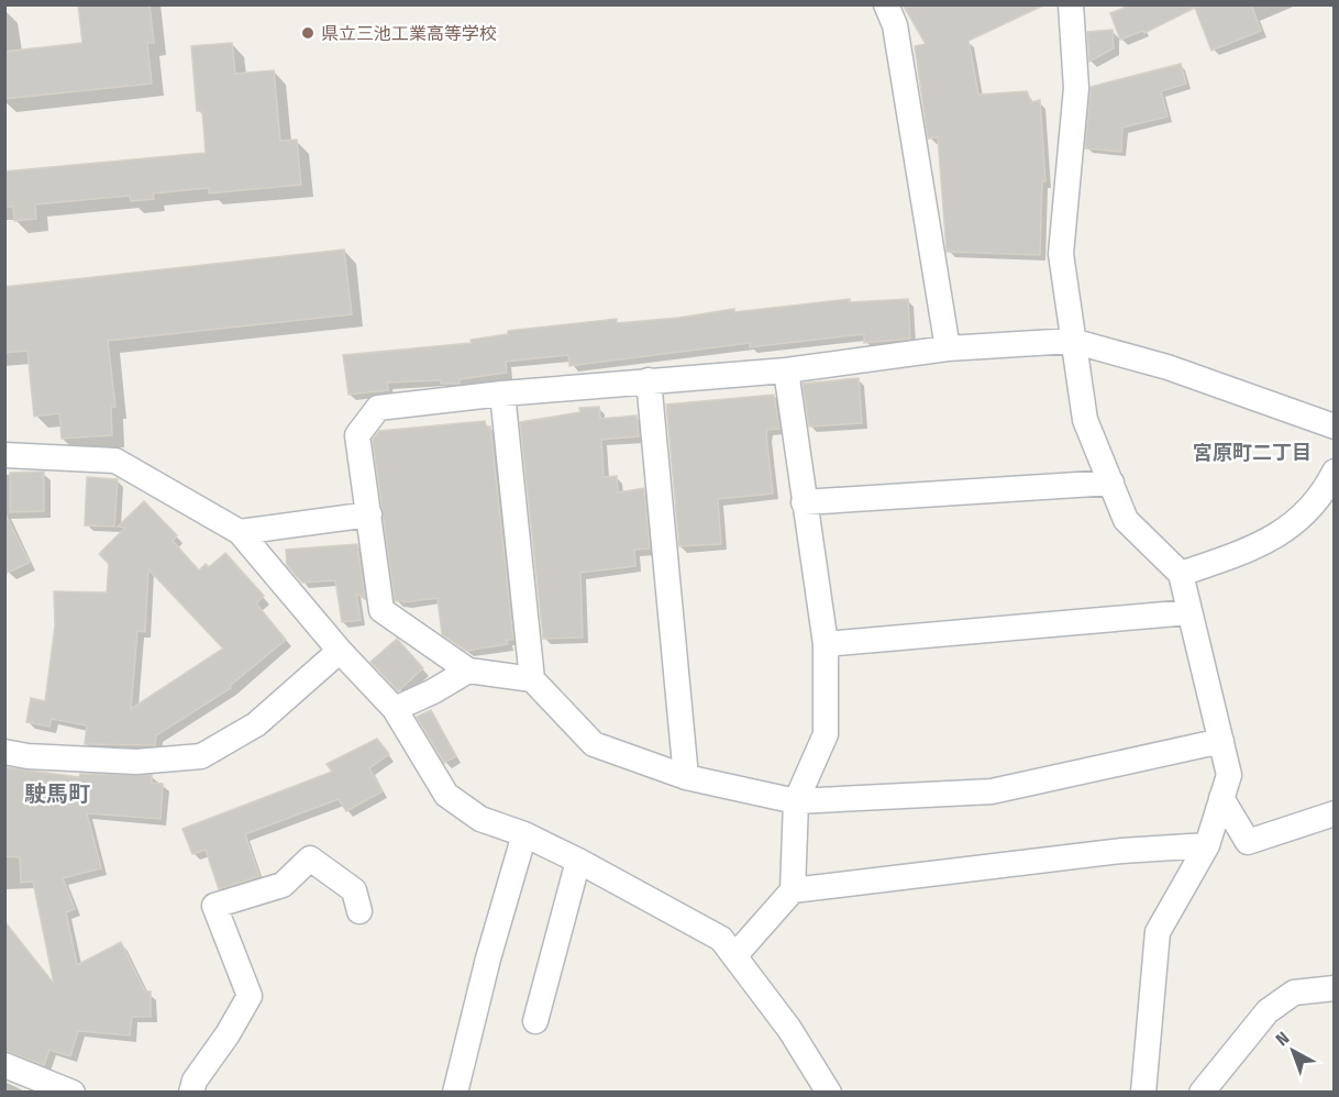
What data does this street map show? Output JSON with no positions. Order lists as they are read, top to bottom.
{
  "districts": ["宮原町二丁目", "駛馬町"],
  "places": ["県立三池工業高等学校"],
  "north": "top left"
}
